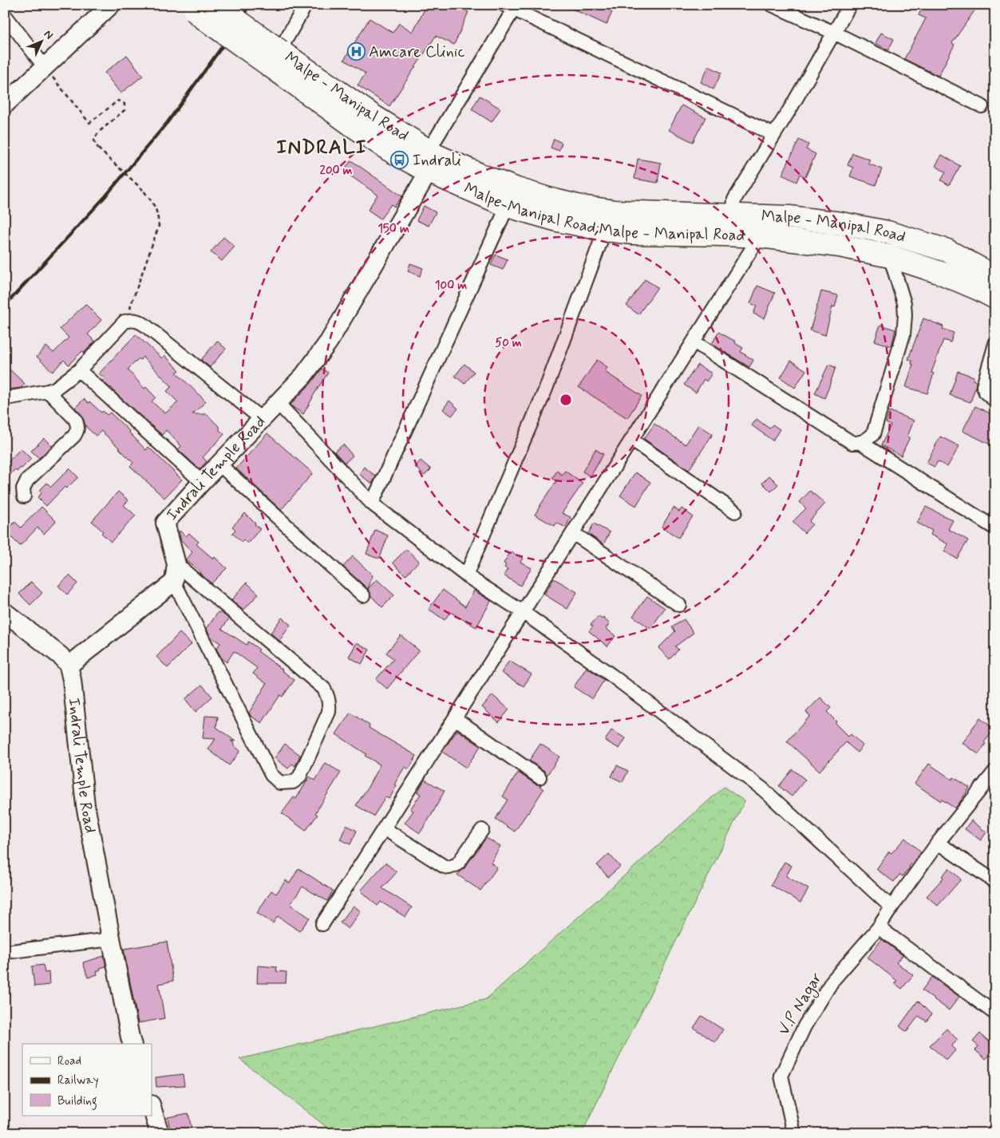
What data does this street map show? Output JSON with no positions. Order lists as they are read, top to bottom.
{
  "streets": {
    "highway": ["Malpe - Manipal Road", "Malpe-Manipal Road;Malpe - Manipal Road"],
    "street": ["Indrali Temple Road", "V.P Nagar"]
  },
  "crossings": [
    ["Malpe - Manipal Road", "Malpe-Manipal Road;Malpe - Manipal Road"],
    ["Malpe - Manipal Road", "Indrali Temple Road"],
    ["Malpe-Manipal Road;Malpe - Manipal Road", "Indrali Temple Road"]
  ],
  "districts": ["INDRALI"],
  "places": {
    "hospital": ["Amcare Clinic"],
    "bus stop": ["Indrali"]
  },
  "legend": ["Road", "Railway", "Building"],
  "north": "top right",
  "rings": [
    "200 m",
    "150 m",
    "100 m",
    "50 m"
  ]
}
